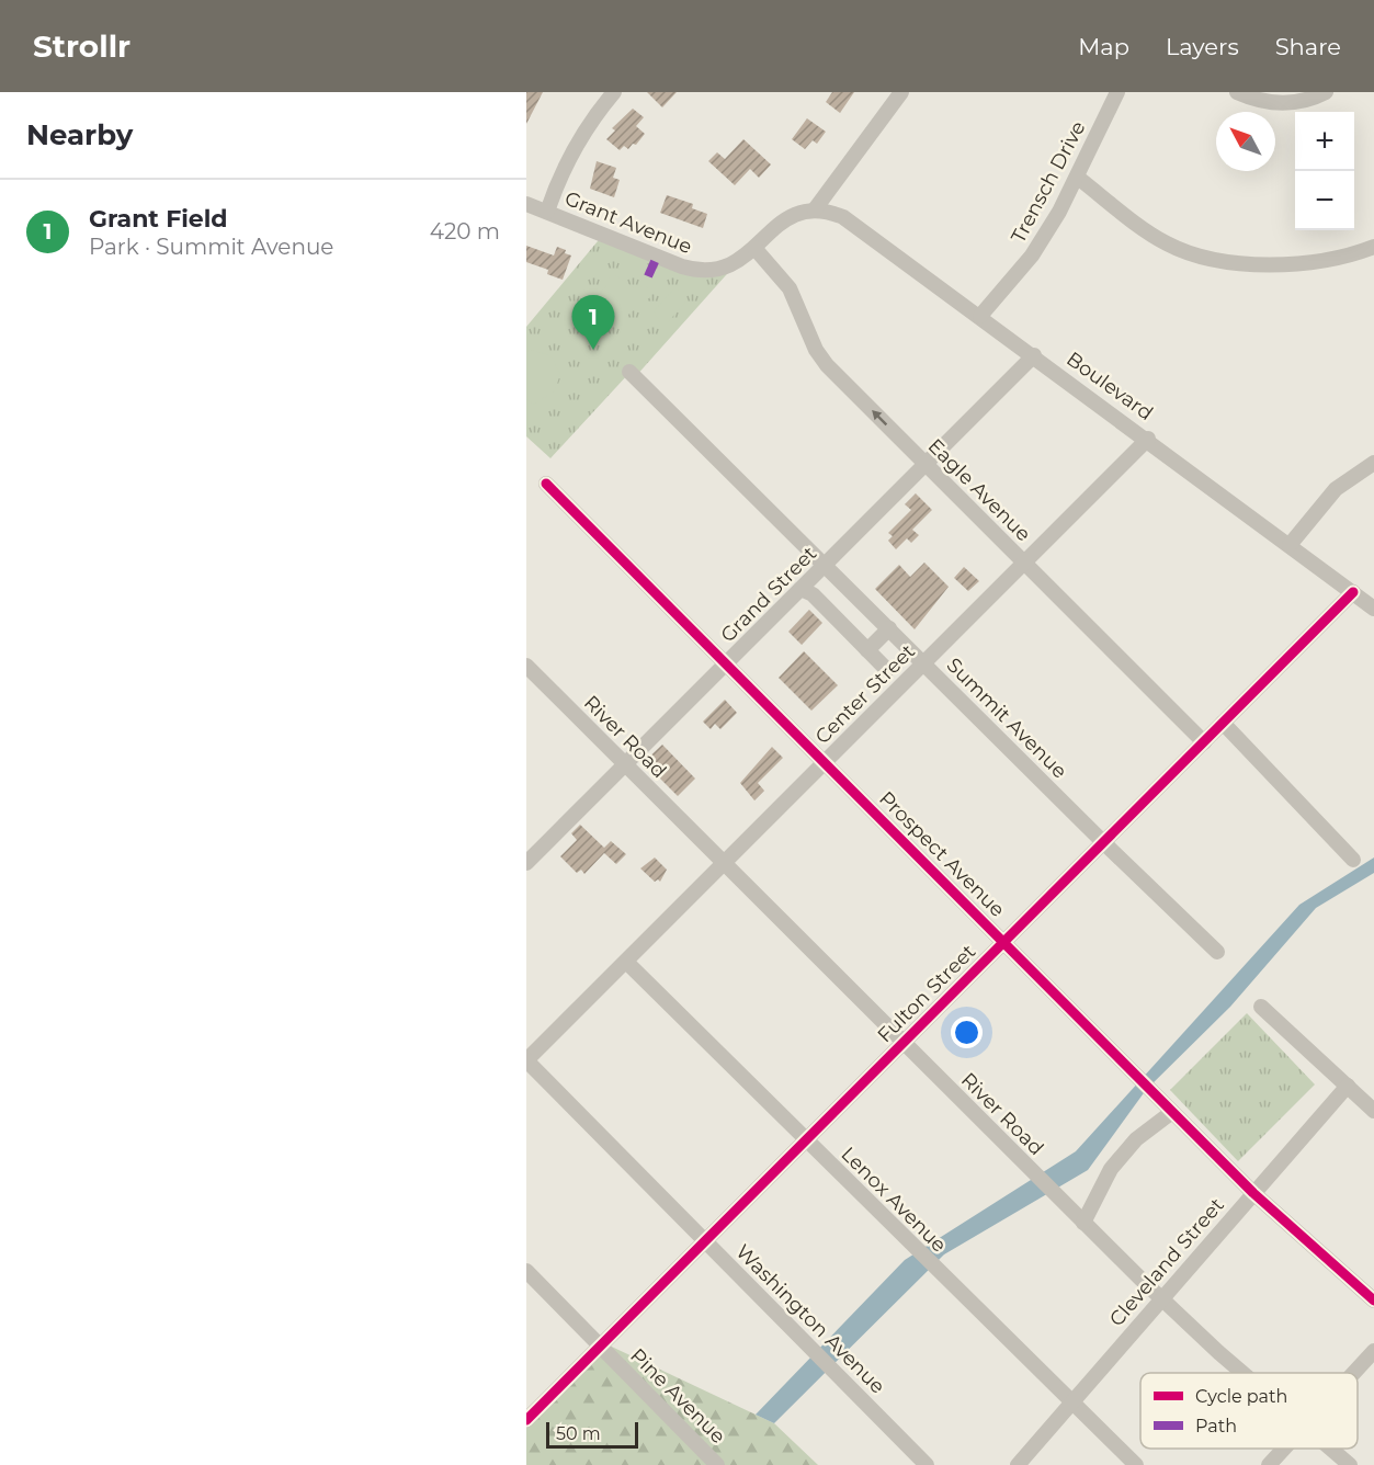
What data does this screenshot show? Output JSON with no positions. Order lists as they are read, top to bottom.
{
  "streets": {
    "street": [
      "Trensch Drive",
      "Grant Avenue",
      "Boulevard",
      "Eagle Avenue",
      "Grand Street",
      "Center Street",
      "Summit Avenue",
      "River Road",
      "Prospect Avenue",
      "Fulton Street",
      "Lenox Avenue",
      "Cleveland Street",
      "Washington Avenue",
      "Pine Avenue"
    ]
  },
  "crossings": [
    ["Trensch Drive", "Boulevard"],
    ["Grant Avenue", "Boulevard"],
    ["Grant Avenue", "Eagle Avenue"],
    ["Boulevard", "Grand Street"],
    ["Boulevard", "Center Street"],
    ["Boulevard", "Fulton Street"],
    ["Eagle Avenue", "Grand Street"],
    ["Eagle Avenue", "Center Street"],
    ["Eagle Avenue", "Fulton Street"],
    ["Grand Street", "Summit Avenue"],
    ["Grand Street", "River Road"],
    ["Grand Street", "Prospect Avenue"],
    ["Center Street", "Summit Avenue"],
    ["Center Street", "River Road"],
    ["Center Street", "Prospect Avenue"],
    ["Center Street", "Lenox Avenue"],
    ["Center Street", "Washington Avenue"],
    ["Summit Avenue", "Fulton Street"],
    ["River Road", "Fulton Street"],
    ["River Road", "Cleveland Street"],
    ["Prospect Avenue", "Fulton Street"],
    ["Prospect Avenue", "Cleveland Street"],
    ["Fulton Street", "Lenox Avenue"],
    ["Fulton Street", "Washington Avenue"],
    ["Fulton Street", "Pine Avenue"],
    ["Lenox Avenue", "Cleveland Street"]
  ],
  "one_way": ["Eagle Avenue"],
  "legend": ["Cycle path", "Path"],
  "scale_bar": "50 m",
  "north": "top left",
  "page": {
    "header": "Strollr",
    "nav": ["Map", "Layers", "Share"],
    "heading": "Nearby",
    "map_buttons": ["+", "−"],
    "list": [
      {
        "mark": "1",
        "name": "Grant Field",
        "note": "Park · Summit Avenue",
        "value": "420 m"
      }
    ],
    "pins": "1",
    "scale": "50 m"
  }
}
